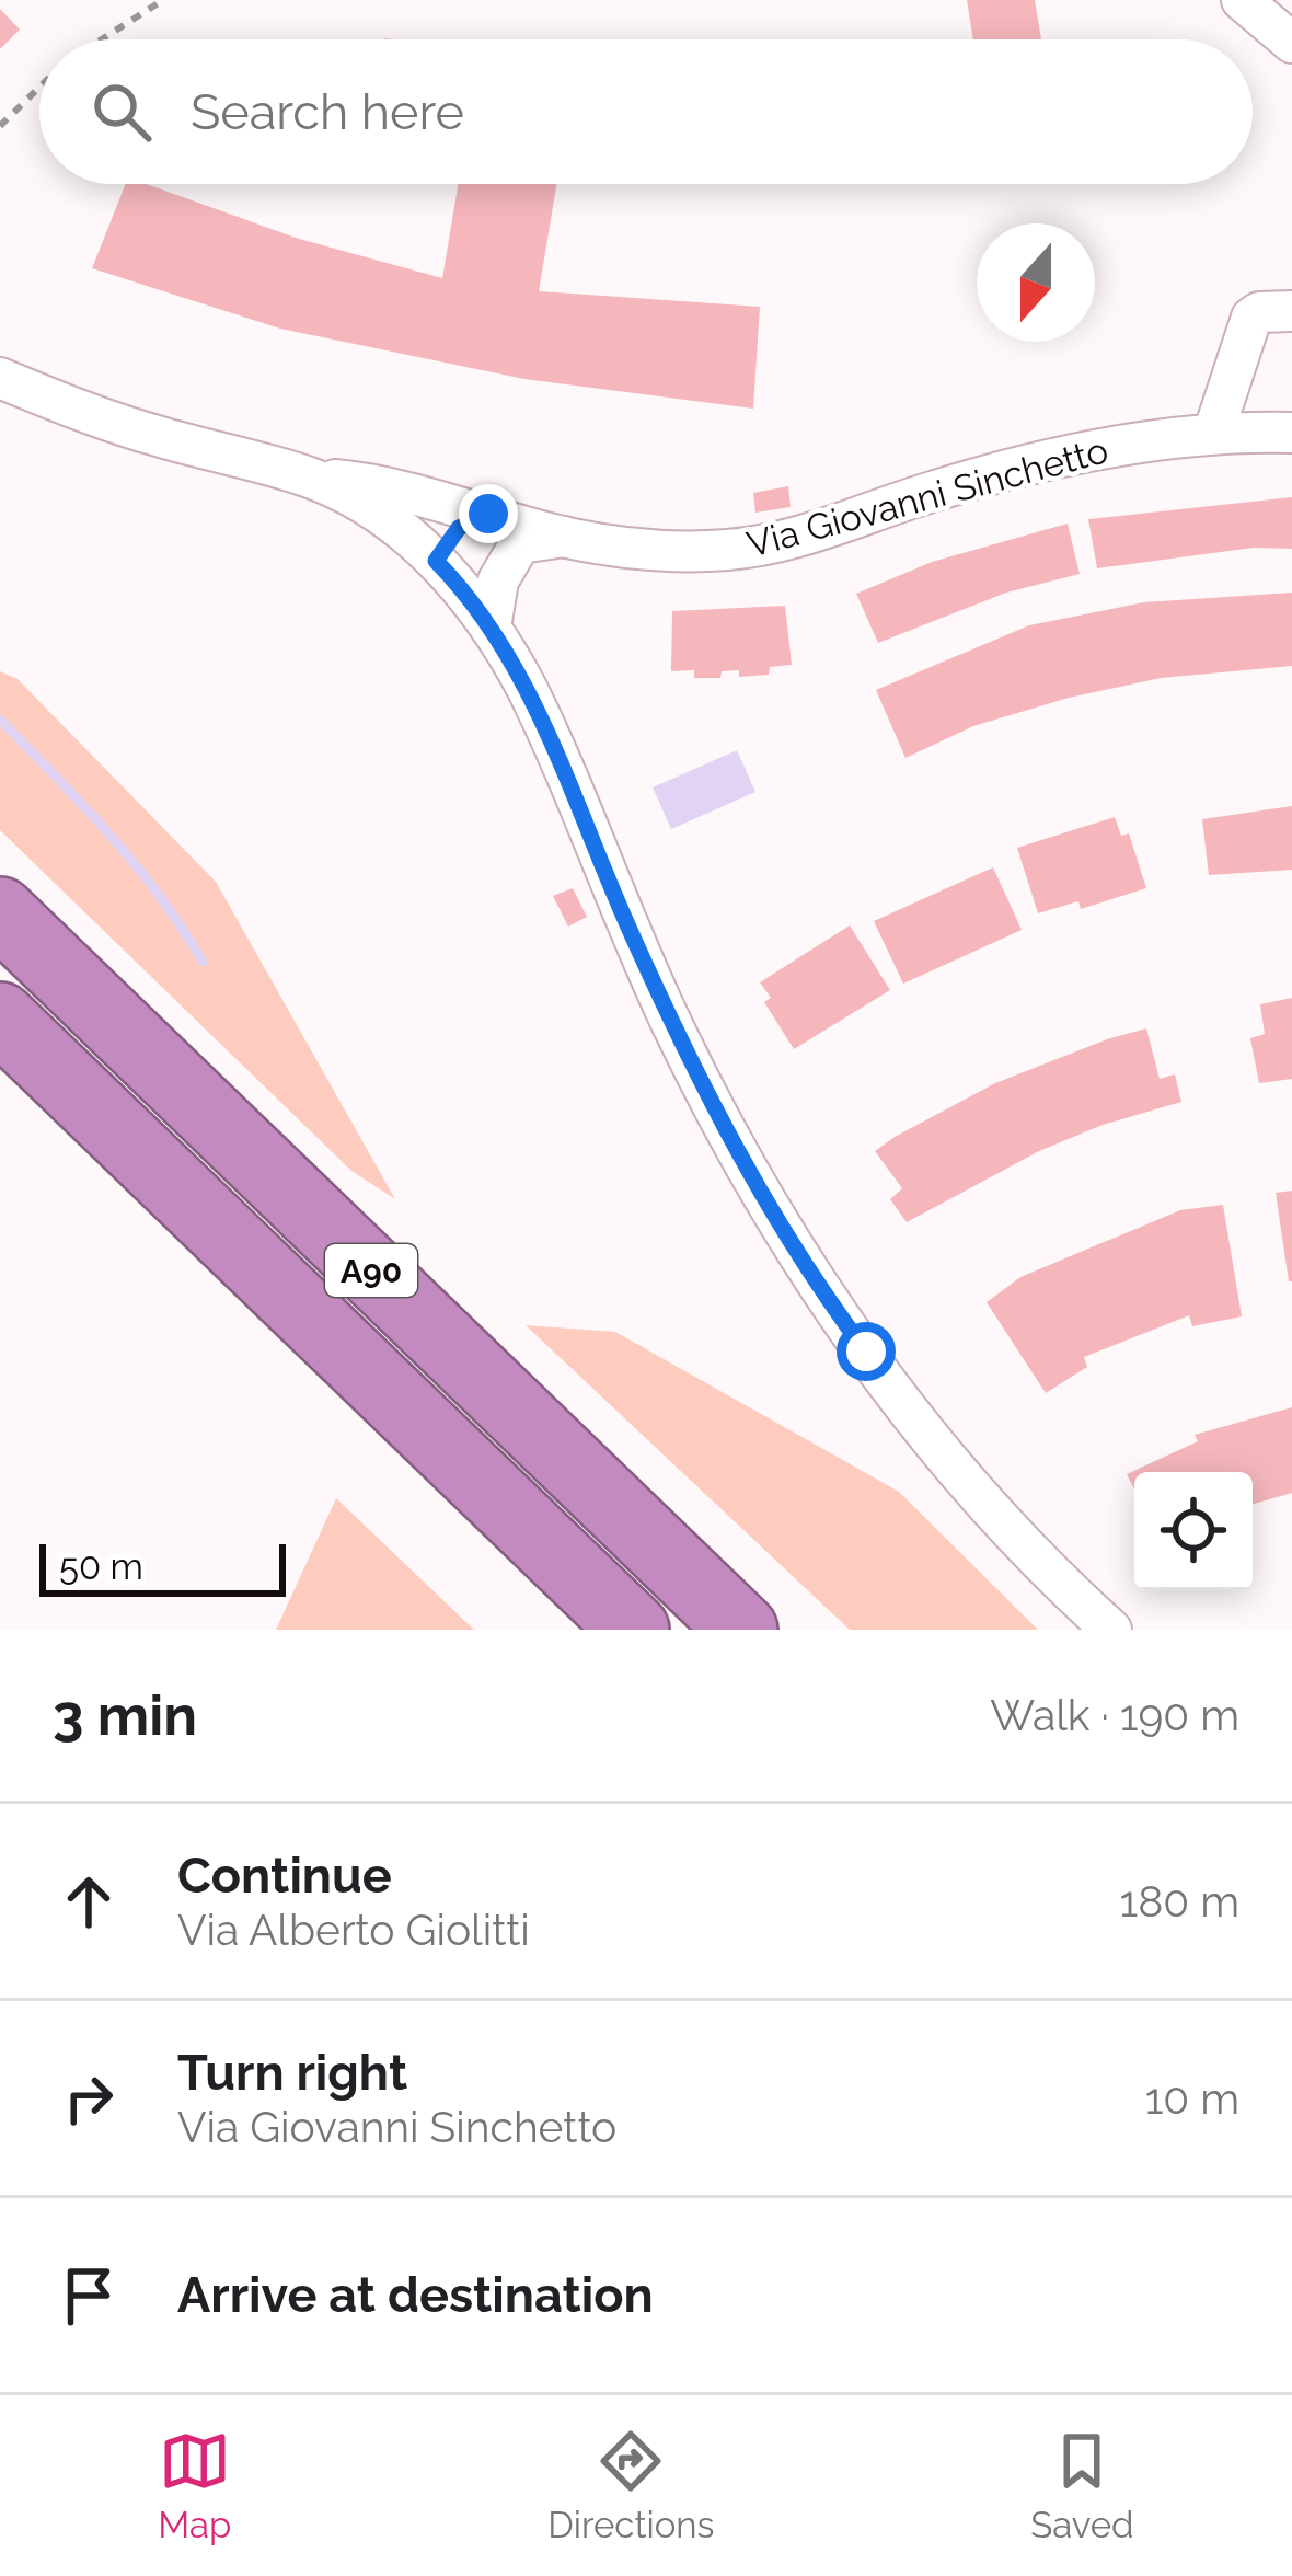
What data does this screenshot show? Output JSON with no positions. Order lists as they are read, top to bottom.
{
  "streets": {
    "highway": ["A90"],
    "street": ["Via Giovanni Sinchetto"]
  },
  "scale_bar": "50 m",
  "north": "bottom",
  "page": {
    "search": "Search here",
    "scale": "50 m",
    "heading": ["3 min", "Walk · 190 m"],
    "list": [
      ["Continue", "Via Alberto Giolitti", "180 m"],
      ["Turn right", "Via Giovanni Sinchetto", "10 m"],
      "Arrive at destination"
    ],
    "nav": ["Map", "Directions", "Saved"]
  }
}
